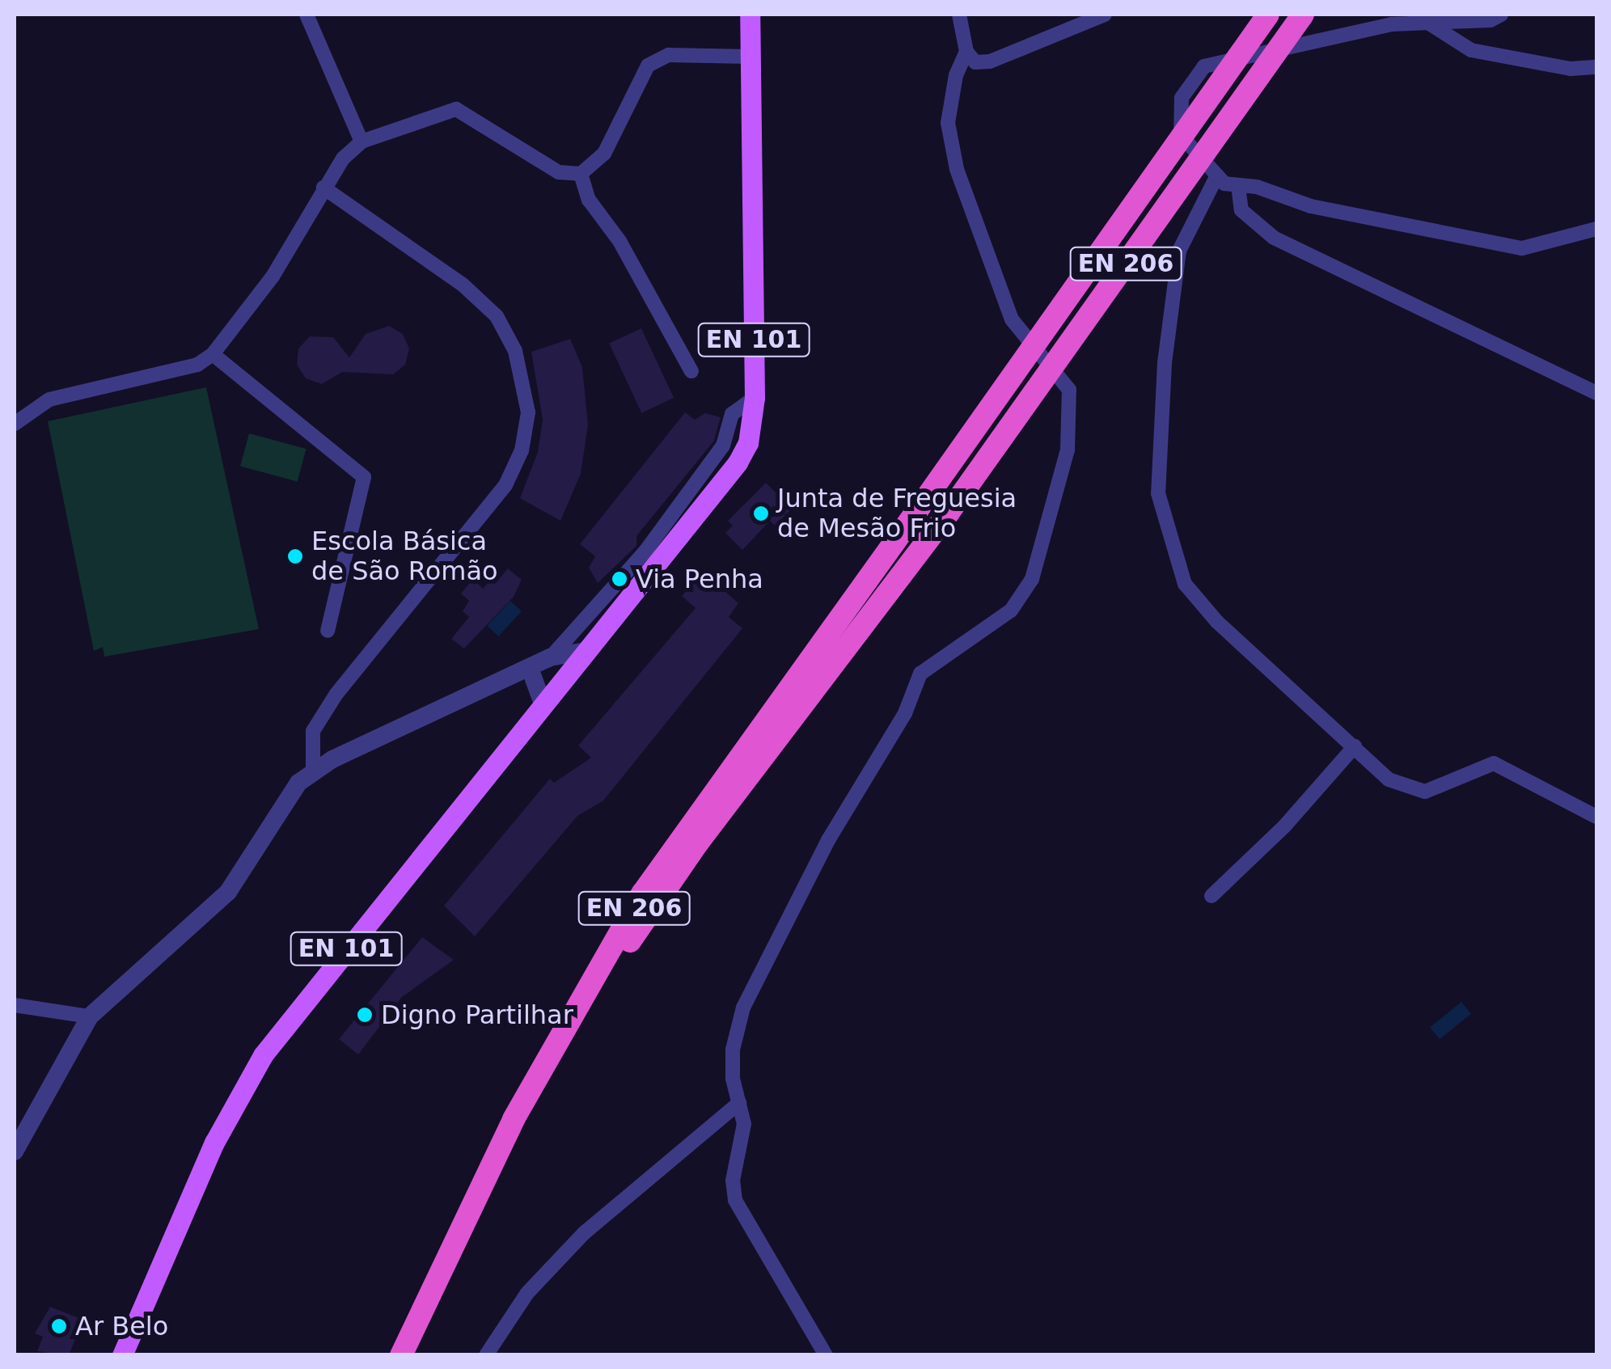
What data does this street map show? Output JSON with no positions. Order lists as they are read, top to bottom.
{
  "streets": {
    "highway": ["EN 206"],
    "main road": ["EN 101"]
  },
  "places": [
    "Junta de Freguesia de Mesão Frio",
    "Escola Básica de São Romão",
    "Via Penha",
    "Digno Partilhar",
    "Ar Belo"
  ]
}
